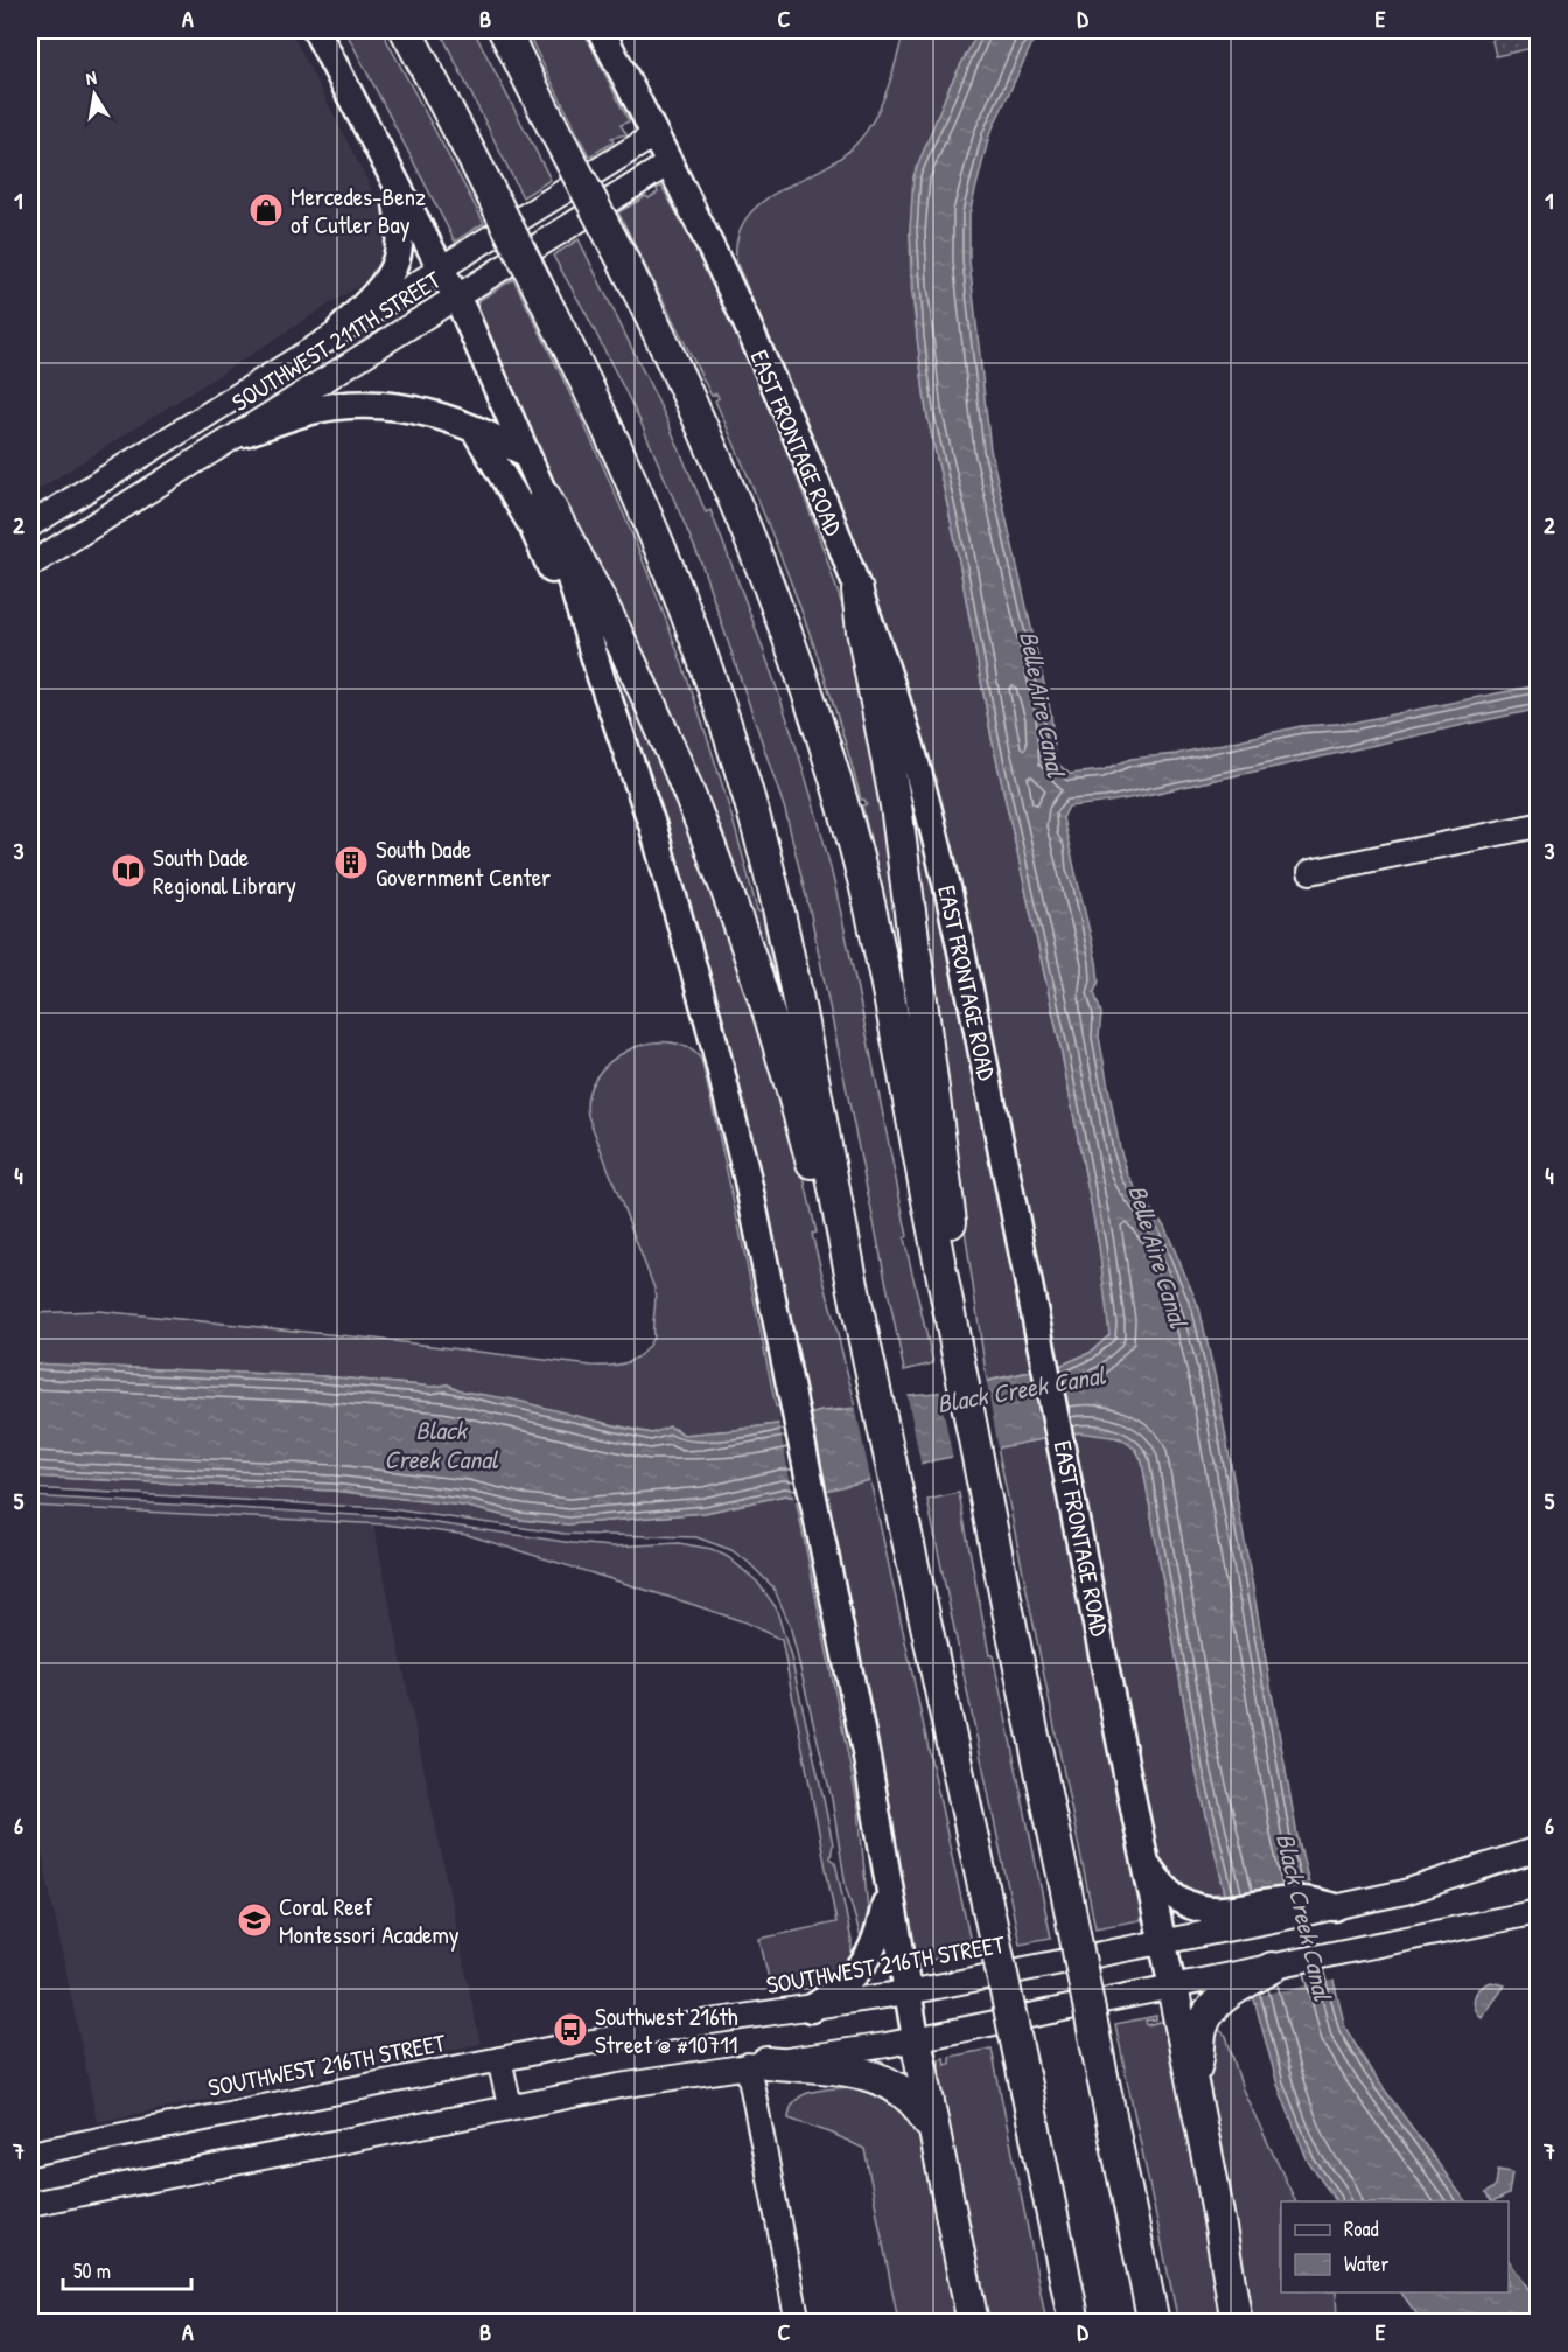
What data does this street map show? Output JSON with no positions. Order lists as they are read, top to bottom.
{
  "streets": {
    "main road": ["SOUTHWEST 211TH STREET", "EAST FRONTAGE ROAD", "SOUTHWEST 216TH STREET"]
  },
  "crossings": [
    ["SOUTHWEST 211TH STREET", "EAST FRONTAGE ROAD"],
    ["EAST FRONTAGE ROAD", "SOUTHWEST 216TH STREET"]
  ],
  "water": ["Belle Aire Canal", "Black Creek Canal"],
  "places": {
    "shop": ["Mercedes-Benz of Cutler Bay"],
    "building": ["South Dade Government Center"],
    "library": ["South Dade Regional Library"],
    "school or university": ["Coral Reef Montessori Academy"],
    "bus stop": ["Southwest 216th Street @ #10711"]
  },
  "legend": ["Road", "Water"],
  "scale_bar": "50 m",
  "north": "top",
  "grid": {
    "columns": [
      "A",
      "B",
      "C",
      "D",
      "E"
    ],
    "rows": [
      "1",
      "2",
      "3",
      "4",
      "5",
      "6",
      "7"
    ]
  }
}
